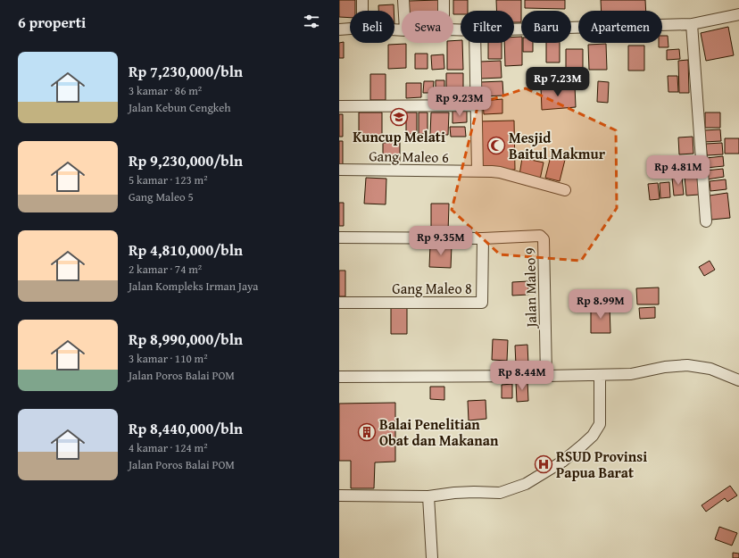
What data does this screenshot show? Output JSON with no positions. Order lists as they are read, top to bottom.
{
  "streets": {
    "street": ["Gang Maleo 6", "Jalan Maleo 9", "Gang Maleo 8"]
  },
  "crossings": [
    ["Jalan Maleo 9", "Gang Maleo 8"]
  ],
  "places": {
    "school or university": ["Kuncup Melati"],
    "mosque": ["Mesjid Baitul Makmur"],
    "building": ["Balai Penelitian Obat dan Makanan"],
    "hospital": ["RSUD Provinsi Papua Barat"]
  },
  "page": {
    "heading": "6 properti",
    "chip": [
      "Beli",
      "Sewa",
      "Filter",
      "Baru",
      "Apartemen"
    ],
    "list": [
      {
        "name": "Rp 7,230,000/bln",
        "note": "3 kamar · 86 m² · Jalan Kebun Cengkeh"
      },
      {
        "name": "Rp 9,230,000/bln",
        "note": "5 kamar · 123 m² · Gang Maleo 5"
      },
      {
        "name": "Rp 4,810,000/bln",
        "note": "2 kamar · 74 m² · Jalan Kompleks Irman Jaya"
      },
      {
        "name": "Rp 8,990,000/bln",
        "note": "3 kamar · 110 m² · Jalan Poros Balai POM"
      },
      {
        "name": "Rp 8,440,000/bln",
        "note": "4 kamar · 124 m² · Jalan Poros Balai POM"
      }
    ],
    "price": [
      "Rp 7.23M",
      "Rp 9.23M",
      "Rp 4.81M",
      "Rp 9.35M",
      "Rp 8.99M",
      "Rp 8.44M"
    ]
  }
}
